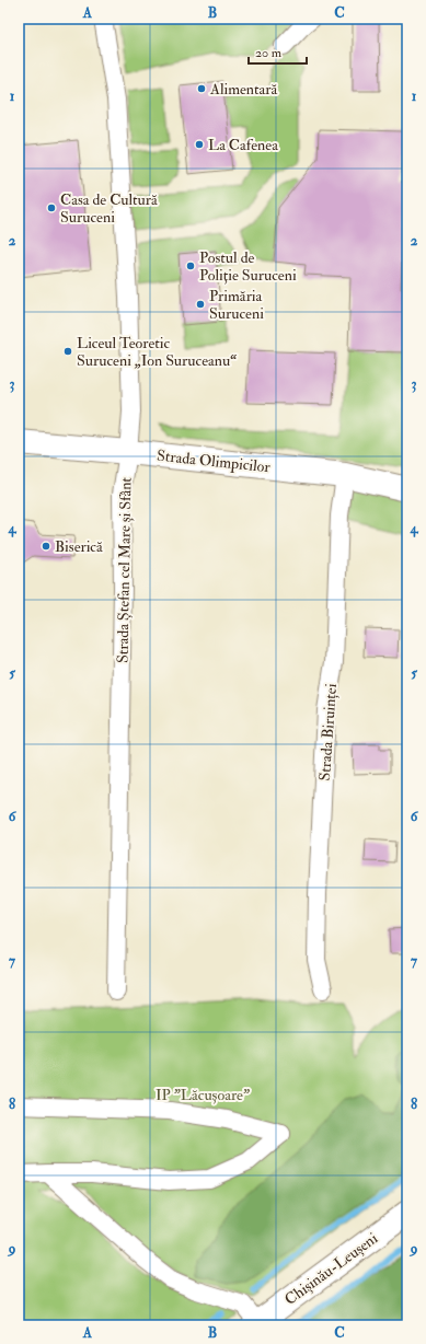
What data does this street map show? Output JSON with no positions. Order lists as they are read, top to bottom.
{
  "streets": {
    "main road": ["Strada Olimpicilor", "Chișinău-Leușeni"],
    "street": ["Strada Ștefan cel Mare și Sfânt", "Strada Biruinței"]
  },
  "crossings": [
    ["Strada Olimpicilor", "Strada Ștefan cel Mare și Sfânt"],
    ["Strada Olimpicilor", "Strada Biruinței"]
  ],
  "parks": ["IP \"Lăcușoare\""],
  "places": [
    "Alimentară",
    "La Cafenea",
    "Casa de Cultură Suruceni",
    "Postul de Poliție Suruceni",
    "Primăria Suruceni",
    "Liceul Teoretic Suruceni „Ion Suruceanu“",
    "Biserică"
  ],
  "scale_bar": "20 m",
  "grid": {
    "columns": ["A", "B", "C"],
    "rows": [
      "1",
      "2",
      "3",
      "4",
      "5",
      "6",
      "7",
      "8",
      "9"
    ]
  }
}
